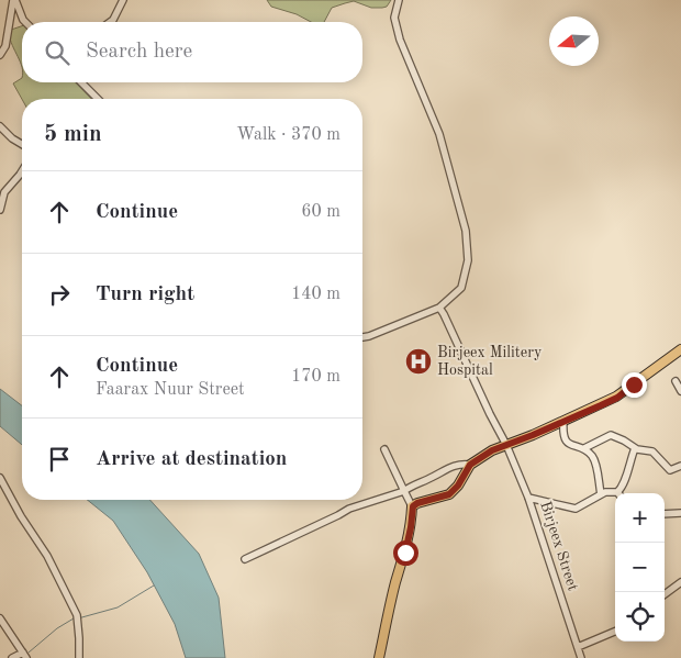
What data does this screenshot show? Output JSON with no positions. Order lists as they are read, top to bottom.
{
  "streets": {
    "street": ["Birjeex Street"]
  },
  "places": {
    "hospital": ["Birjeex Militery Hospital"]
  },
  "north": "left",
  "page": {
    "search": "Search here",
    "heading": ["5 min", "Walk · 370 m"],
    "list": [
      ["Continue", "60 m"],
      ["Turn right", "140 m"],
      ["Continue", "Faarax Nuur Street", "170 m"],
      "Arrive at destination"
    ],
    "map_buttons": ["+", "−"]
  }
}
